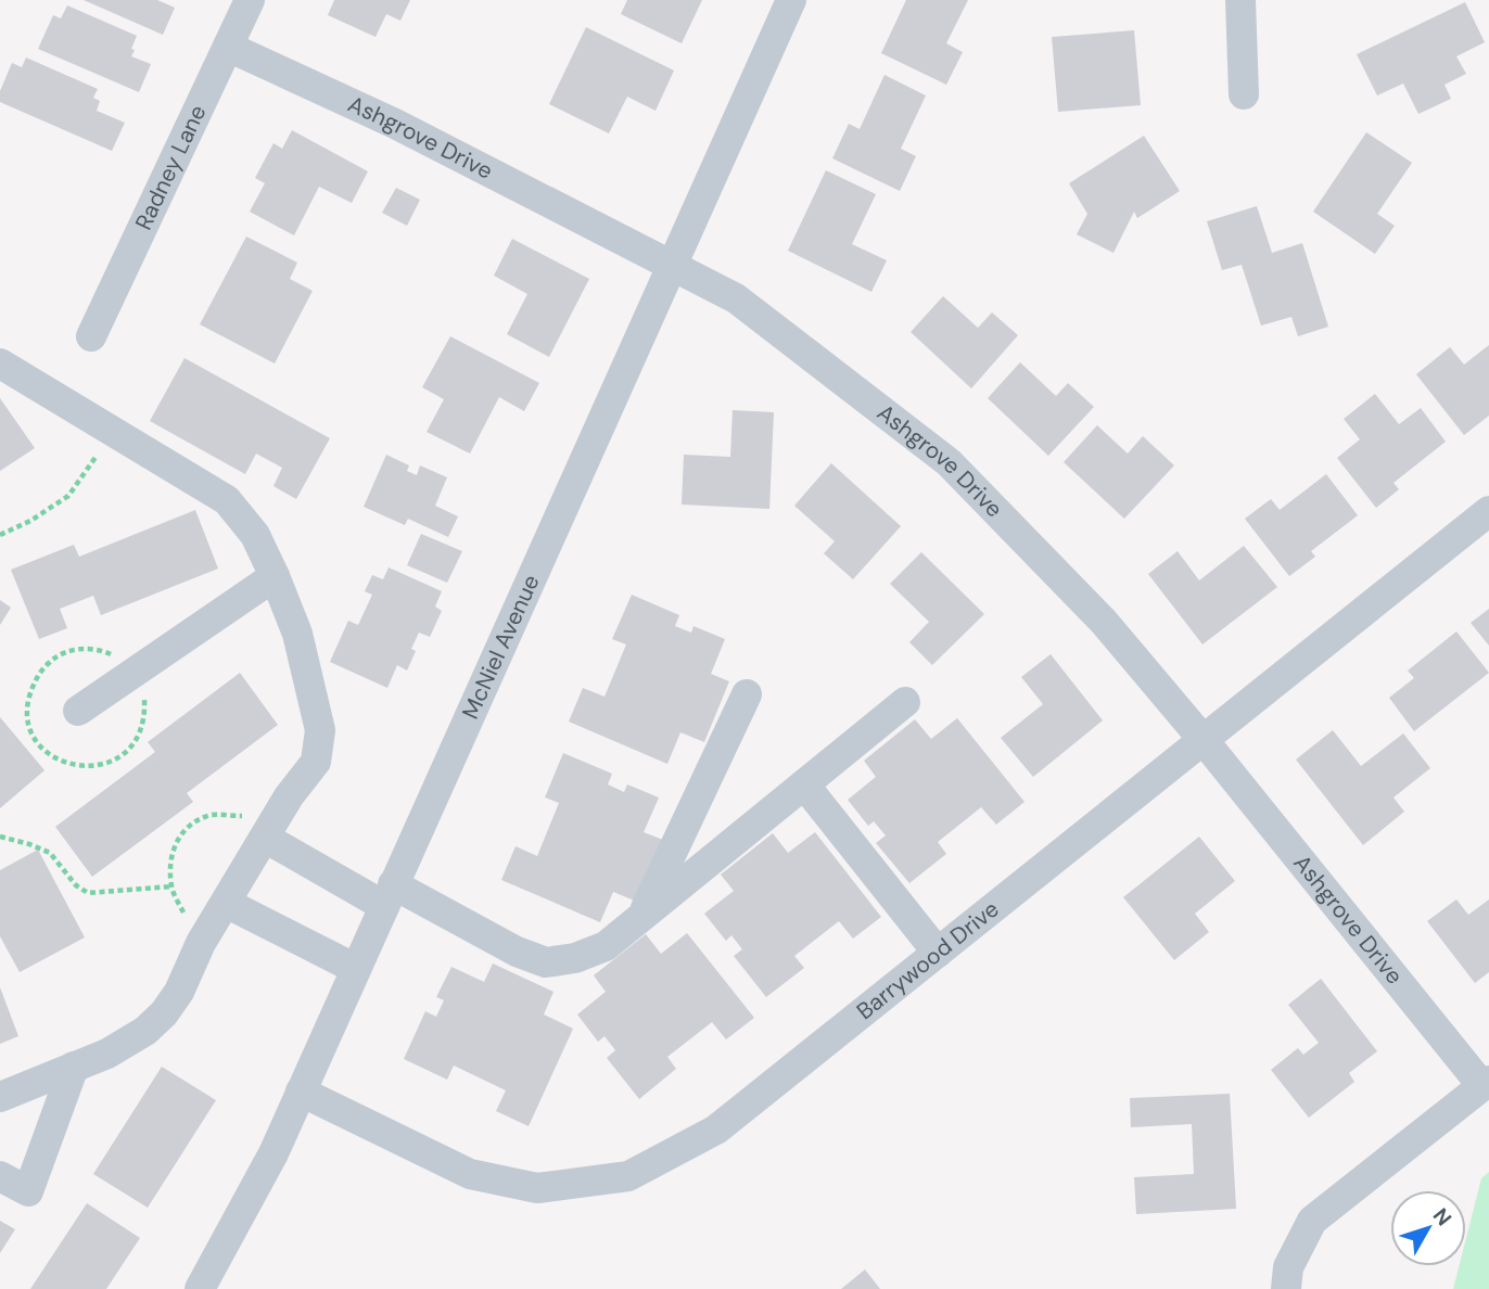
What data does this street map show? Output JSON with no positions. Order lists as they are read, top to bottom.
{
  "streets": {
    "street": [
      "Ashgrove Drive",
      "Radney Lane",
      "McNiel Avenue",
      "Barrywood Drive"
    ]
  },
  "crossings": [
    ["Ashgrove Drive", "Radney Lane"],
    ["Ashgrove Drive", "McNiel Avenue"],
    ["Ashgrove Drive", "Barrywood Drive"],
    ["McNiel Avenue", "Barrywood Drive"]
  ],
  "north": "top right"
}
